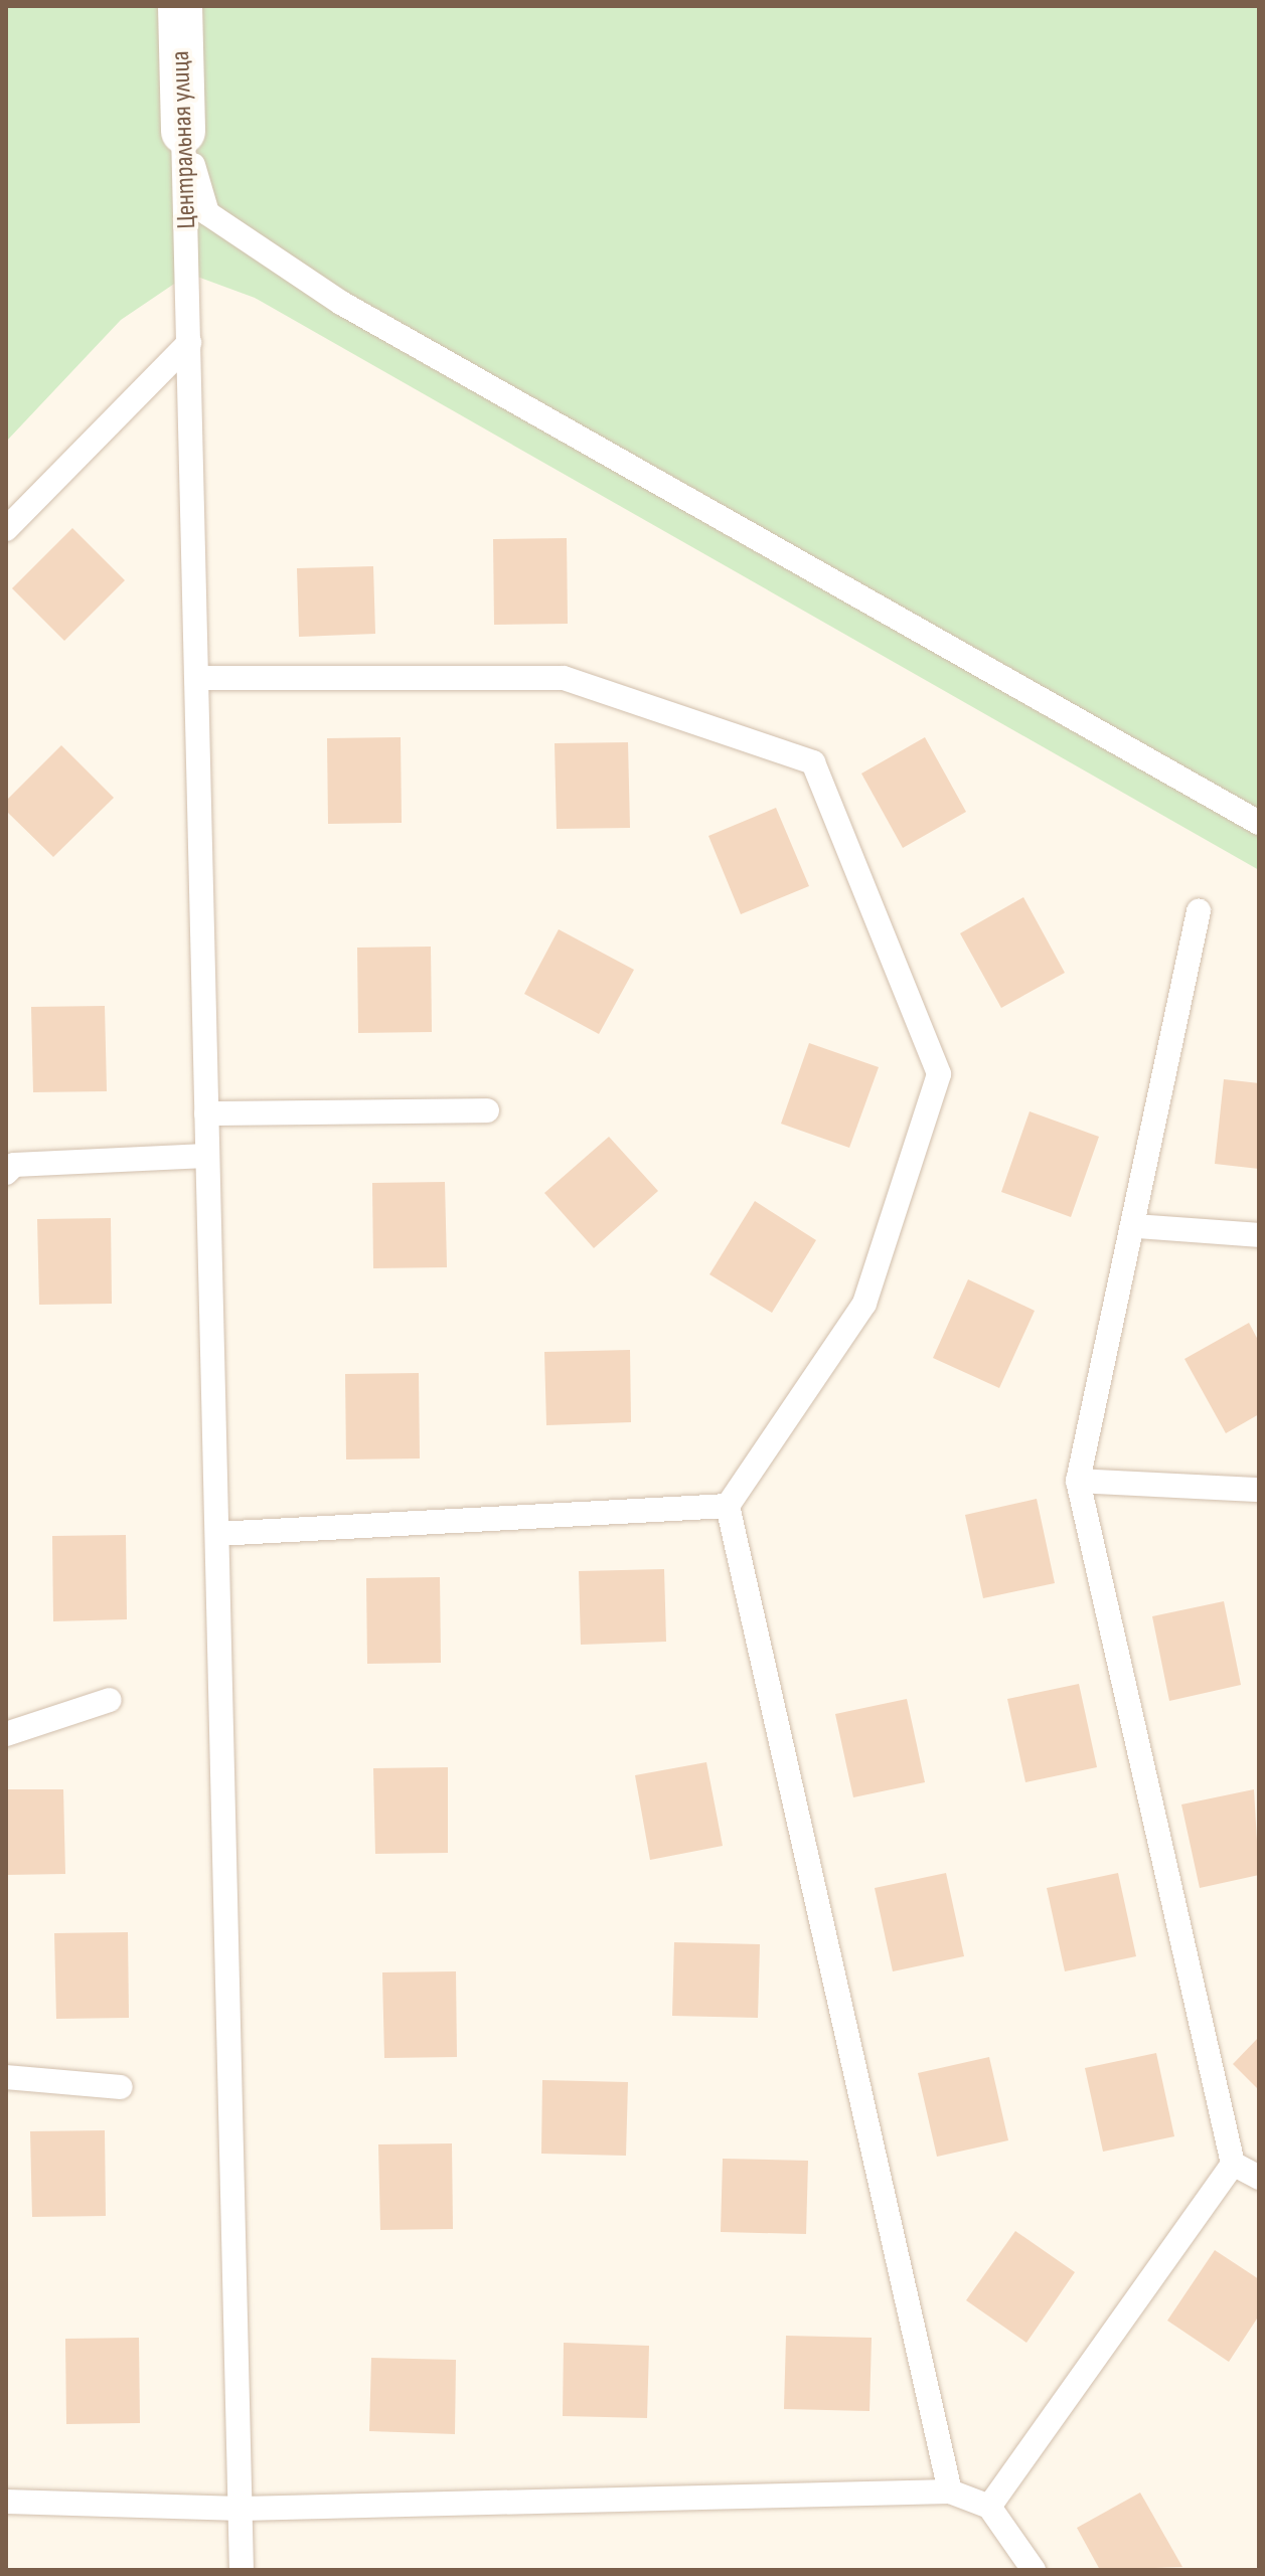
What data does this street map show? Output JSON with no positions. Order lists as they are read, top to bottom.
{
  "streets": {
    "street": ["Центральная улица"]
  }
}
